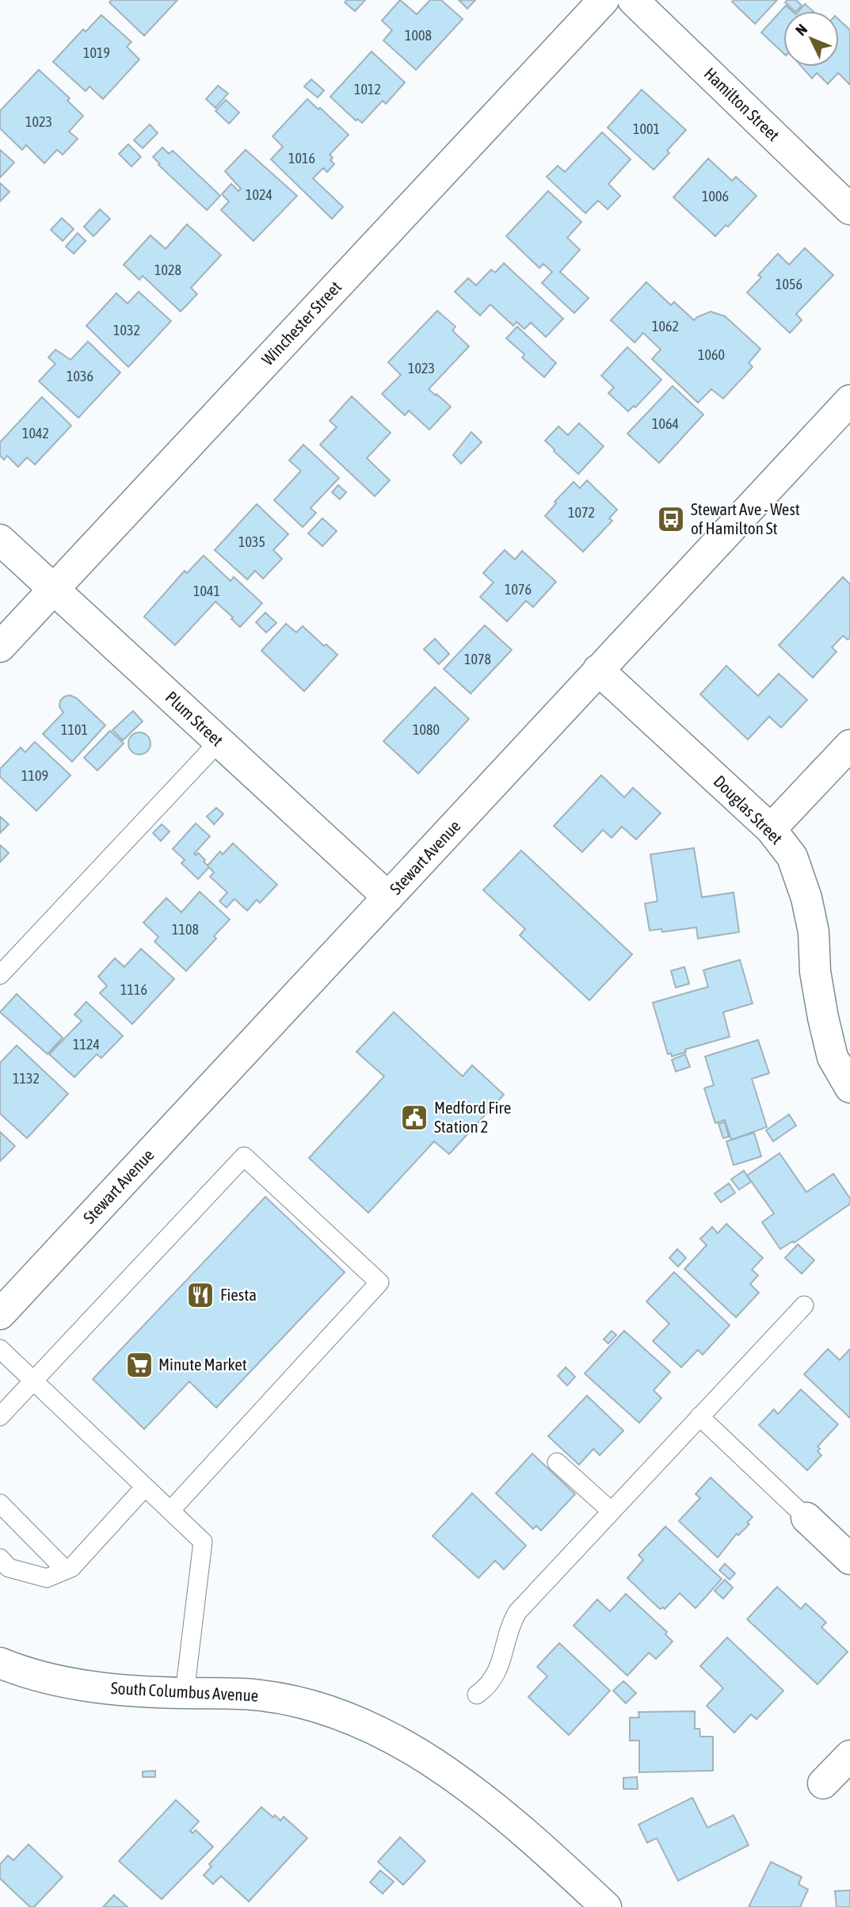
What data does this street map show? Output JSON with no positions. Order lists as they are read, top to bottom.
{
  "streets": {
    "street": [
      "Hamilton Street",
      "Winchester Street",
      "Plum Street",
      "Douglas Street",
      "Stewart Avenue",
      "South Columbus Avenue"
    ]
  },
  "crossings": [
    ["Winchester Street", "Plum Street"],
    ["Plum Street", "Stewart Avenue"],
    ["Douglas Street", "Stewart Avenue"]
  ],
  "places": {
    "bus stop": ["Stewart Ave - West of Hamilton St"],
    "public building": ["Medford Fire Station 2"],
    "restaurant": ["Fiesta"],
    "supermarket": ["Minute Market"]
  },
  "house_numbers": [
    "1008",
    "1019",
    "1012",
    "1023",
    "1001",
    "1016",
    "1024",
    "1006",
    "1028",
    "1056",
    "1062",
    "1032",
    "1060",
    "1023",
    "1036",
    "1064",
    "1042",
    "1072",
    "1035",
    "1076",
    "1041",
    "1078",
    "1101",
    "1080",
    "1109",
    "1108",
    "1116",
    "1124",
    "1132"
  ],
  "north": "top left"
}
